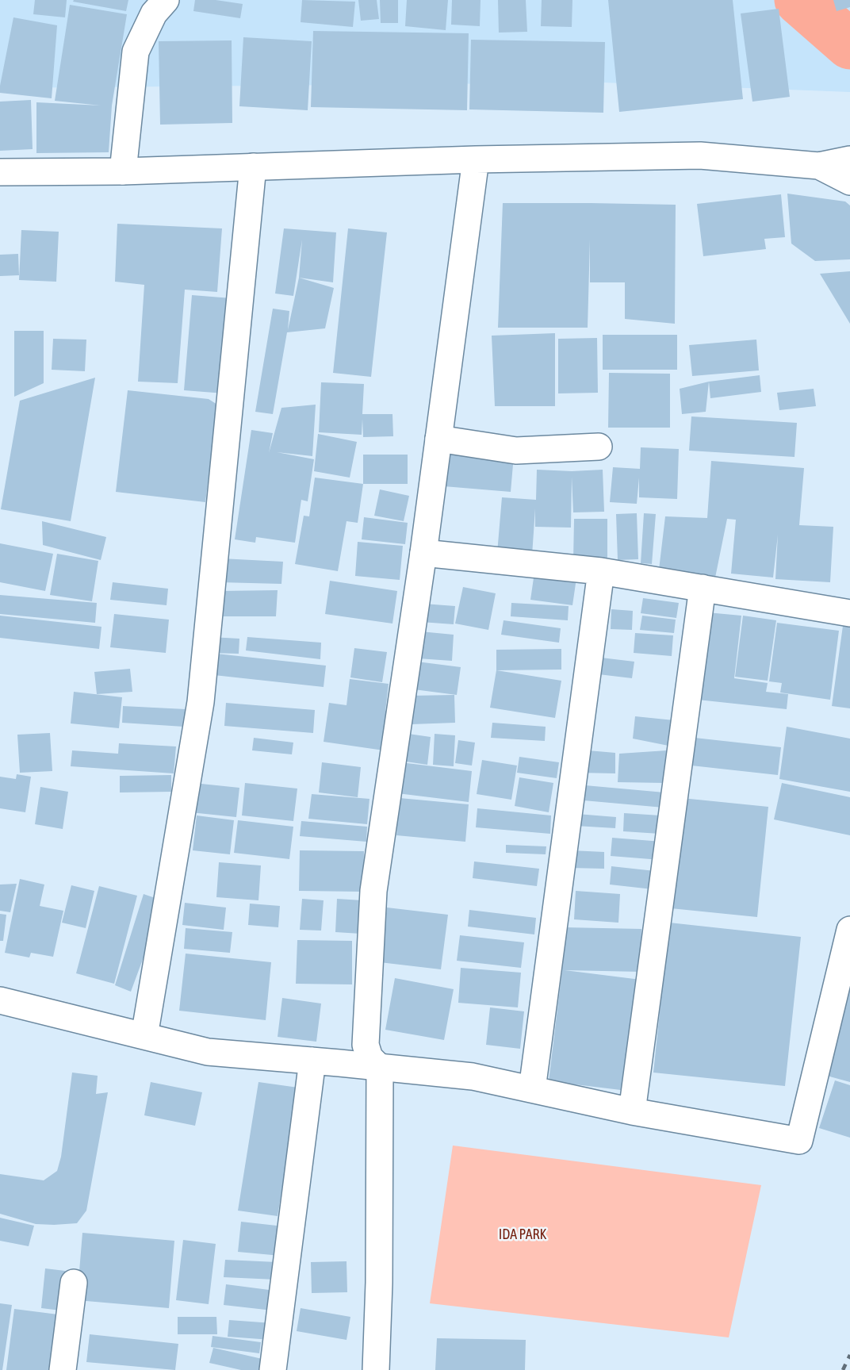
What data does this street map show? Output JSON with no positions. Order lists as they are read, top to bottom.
{
  "parks": ["IDA PARK"]
}
